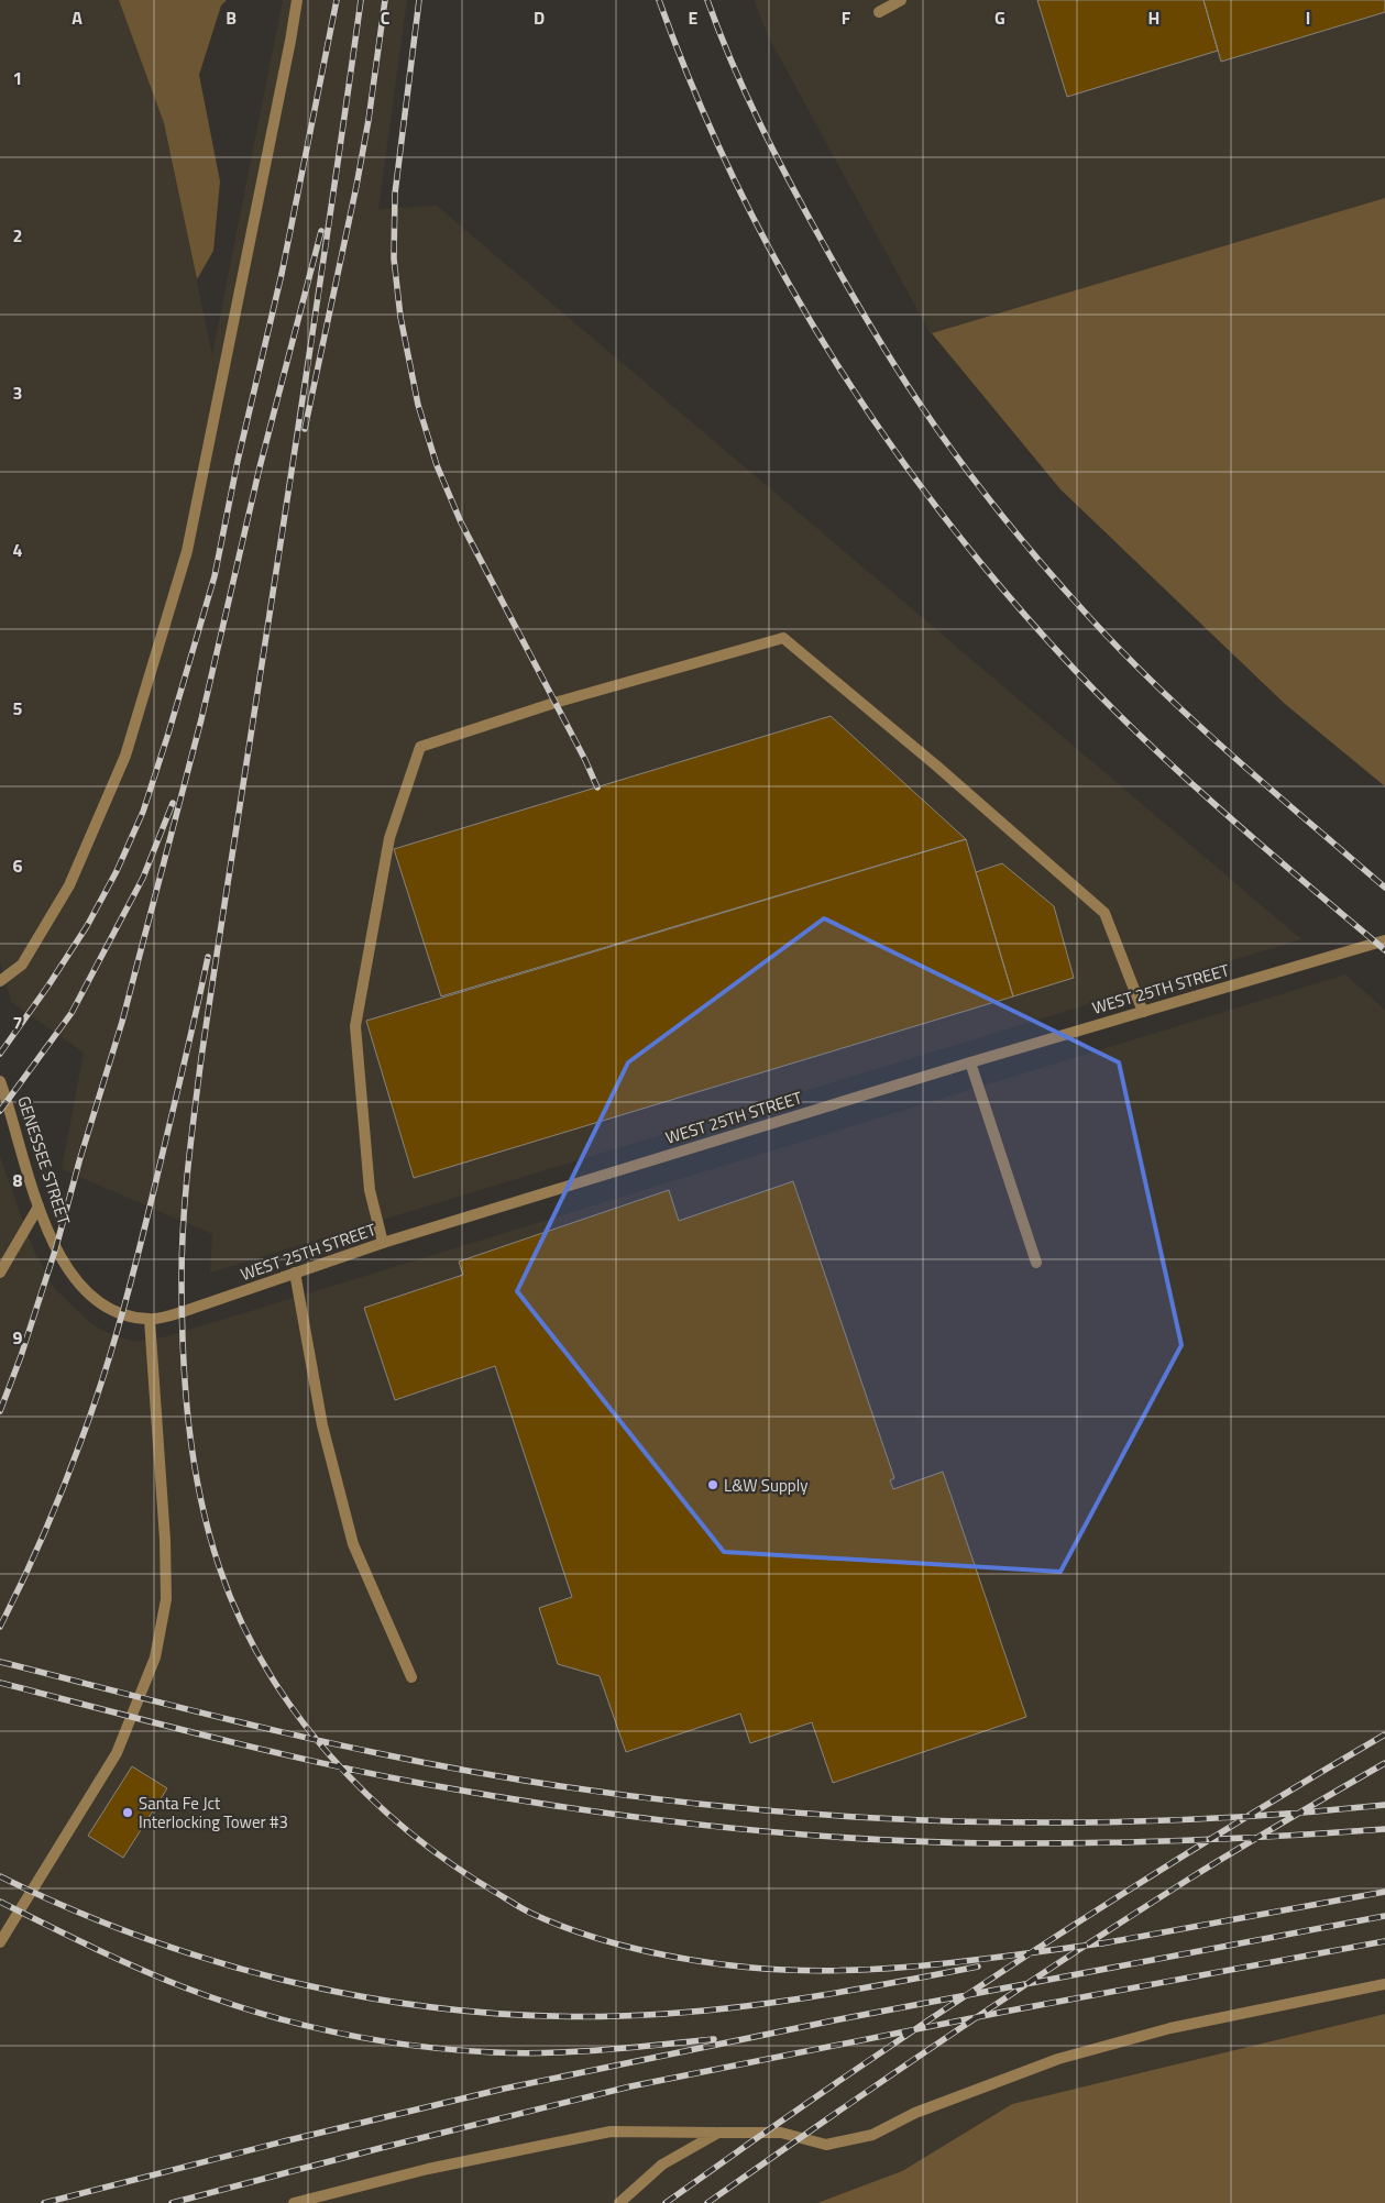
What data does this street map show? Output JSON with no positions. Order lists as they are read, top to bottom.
{
  "streets": {
    "street": ["WEST 25TH STREET", "GENESSEE STREET"]
  },
  "crossings": [
    ["WEST 25TH STREET", "GENESSEE STREET"]
  ],
  "places": ["L&W Supply", "Santa Fe Jct Interlocking Tower #3"],
  "grid": {
    "columns": [
      "A",
      "B",
      "C",
      "D",
      "E",
      "F",
      "G",
      "H",
      "I"
    ],
    "rows": [
      "1",
      "2",
      "3",
      "4",
      "5",
      "6",
      "7",
      "8",
      "9"
    ]
  }
}
